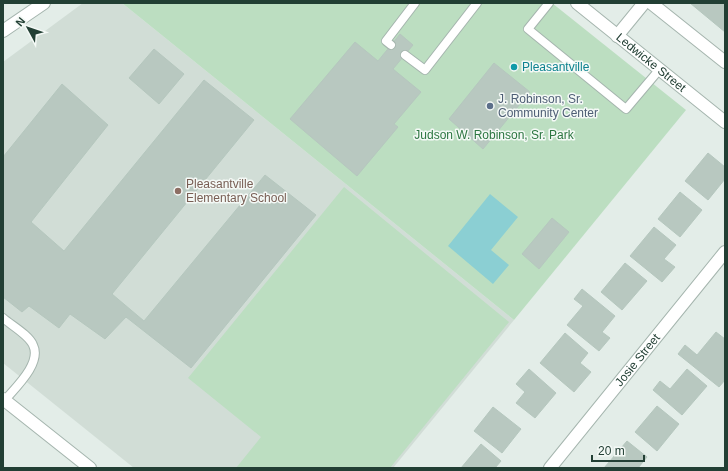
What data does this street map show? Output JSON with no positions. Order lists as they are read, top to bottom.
{
  "streets": {
    "street": ["Ledwicke Street", "Josie Street"]
  },
  "parks": ["Judson W. Robinson, Sr. Park"],
  "places": ["Pleasantville", "J. Robinson, Sr. Community Center", "Pleasantville Elementary School"],
  "scale_bar": "20 m",
  "north": "top left"
}
